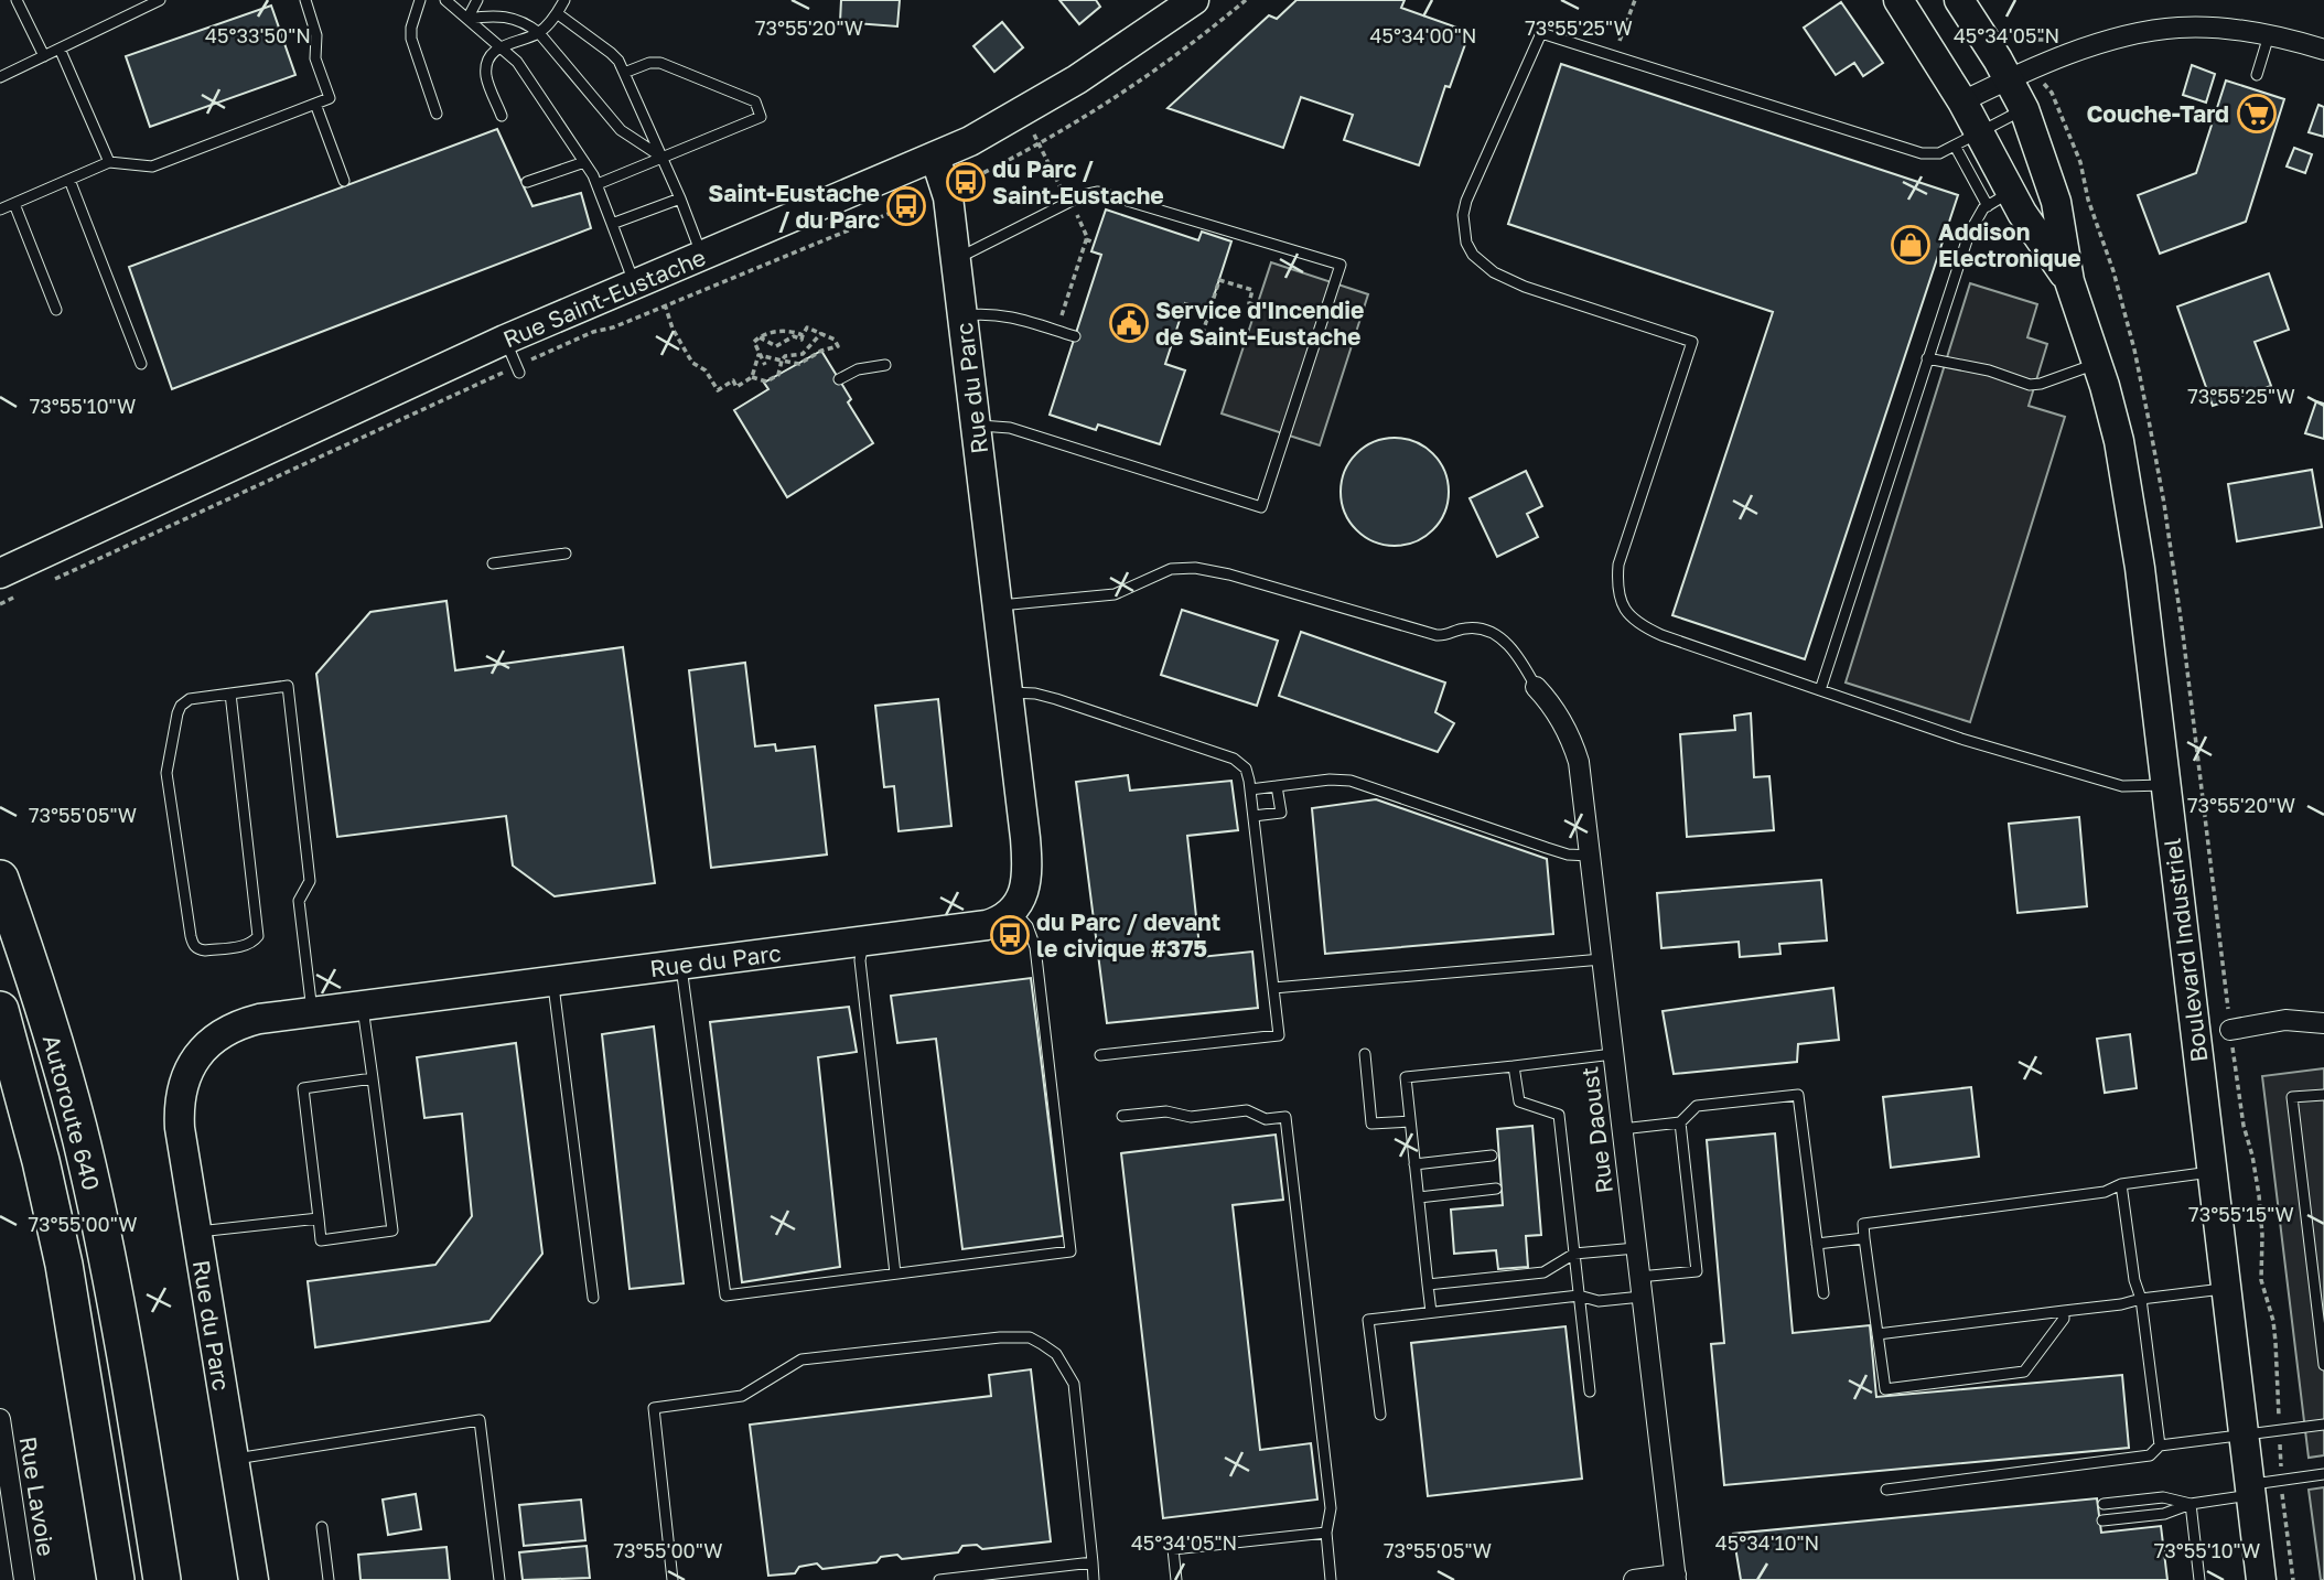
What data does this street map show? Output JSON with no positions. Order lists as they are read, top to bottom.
{
  "streets": {
    "highway": ["Autoroute 640"],
    "street": [
      "Rue Saint-Eustache",
      "Rue du Parc",
      "Boulevard Industriel",
      "Rue Daoust",
      "Rue Lavoie"
    ]
  },
  "crossings": [
    ["Rue Saint-Eustache", "Rue du Parc"]
  ],
  "places": {
    "supermarket": ["Couche-Tard"],
    "bus stop": ["du Parc / Saint-Eustache", "Saint-Eustache / du Parc", "du Parc / devant le civique #375"],
    "shop": ["Addison Electronique"],
    "public building": ["Service d'Incendie de Saint-Eustache"]
  },
  "coordinates": [
    "73°55'20\"W",
    "73°55'25\"W",
    "45°33'50\"N",
    "45°34'00\"N",
    "45°34'05\"N",
    "73°55'10\"W",
    "73°55'05\"W",
    "73°55'15\"W",
    "73°55'00\"W",
    "45°34'10\"N"
  ]
}
